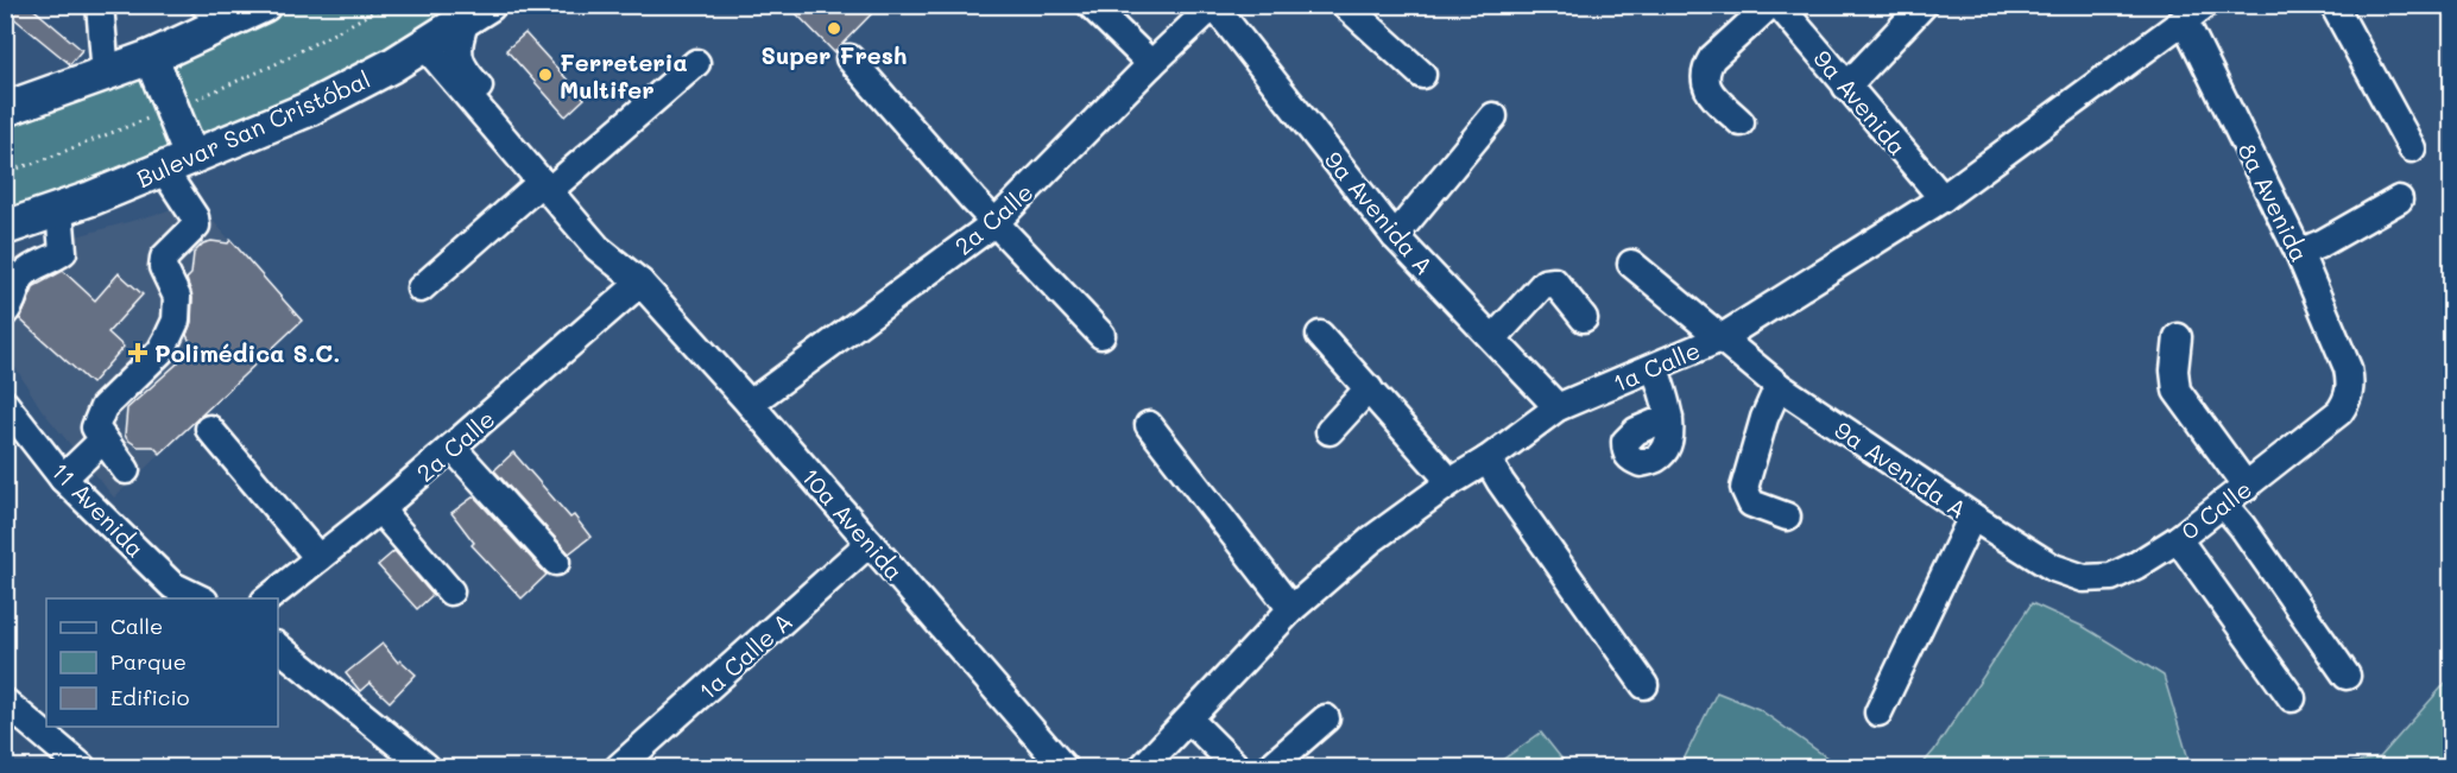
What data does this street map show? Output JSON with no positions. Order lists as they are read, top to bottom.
{
  "streets": {
    "main road": ["Bulevar San Cristóbal"],
    "street": [
      "9a Avenida",
      "8a Avenida",
      "9a Avenida A",
      "2a Calle",
      "1a Calle",
      "11 Avenida",
      "0 Calle",
      "10a Avenida",
      "1a Calle A"
    ]
  },
  "crossings": [
    ["9a Avenida", "1a Calle"],
    ["Bulevar San Cristóbal", "10a Avenida"],
    ["8a Avenida", "1a Calle"],
    ["8a Avenida", "0 Calle"],
    ["9a Avenida A", "2a Calle"],
    ["9a Avenida A", "1a Calle"],
    ["9a Avenida A", "0 Calle"],
    ["2a Calle", "10a Avenida"],
    ["10a Avenida", "1a Calle A"]
  ],
  "places": {
    "other": ["Super Fresh", "Ferreteria Multifer"],
    "health": ["Polimédica S.C."]
  },
  "legend": ["Calle", "Parque", "Edificio"]
}
